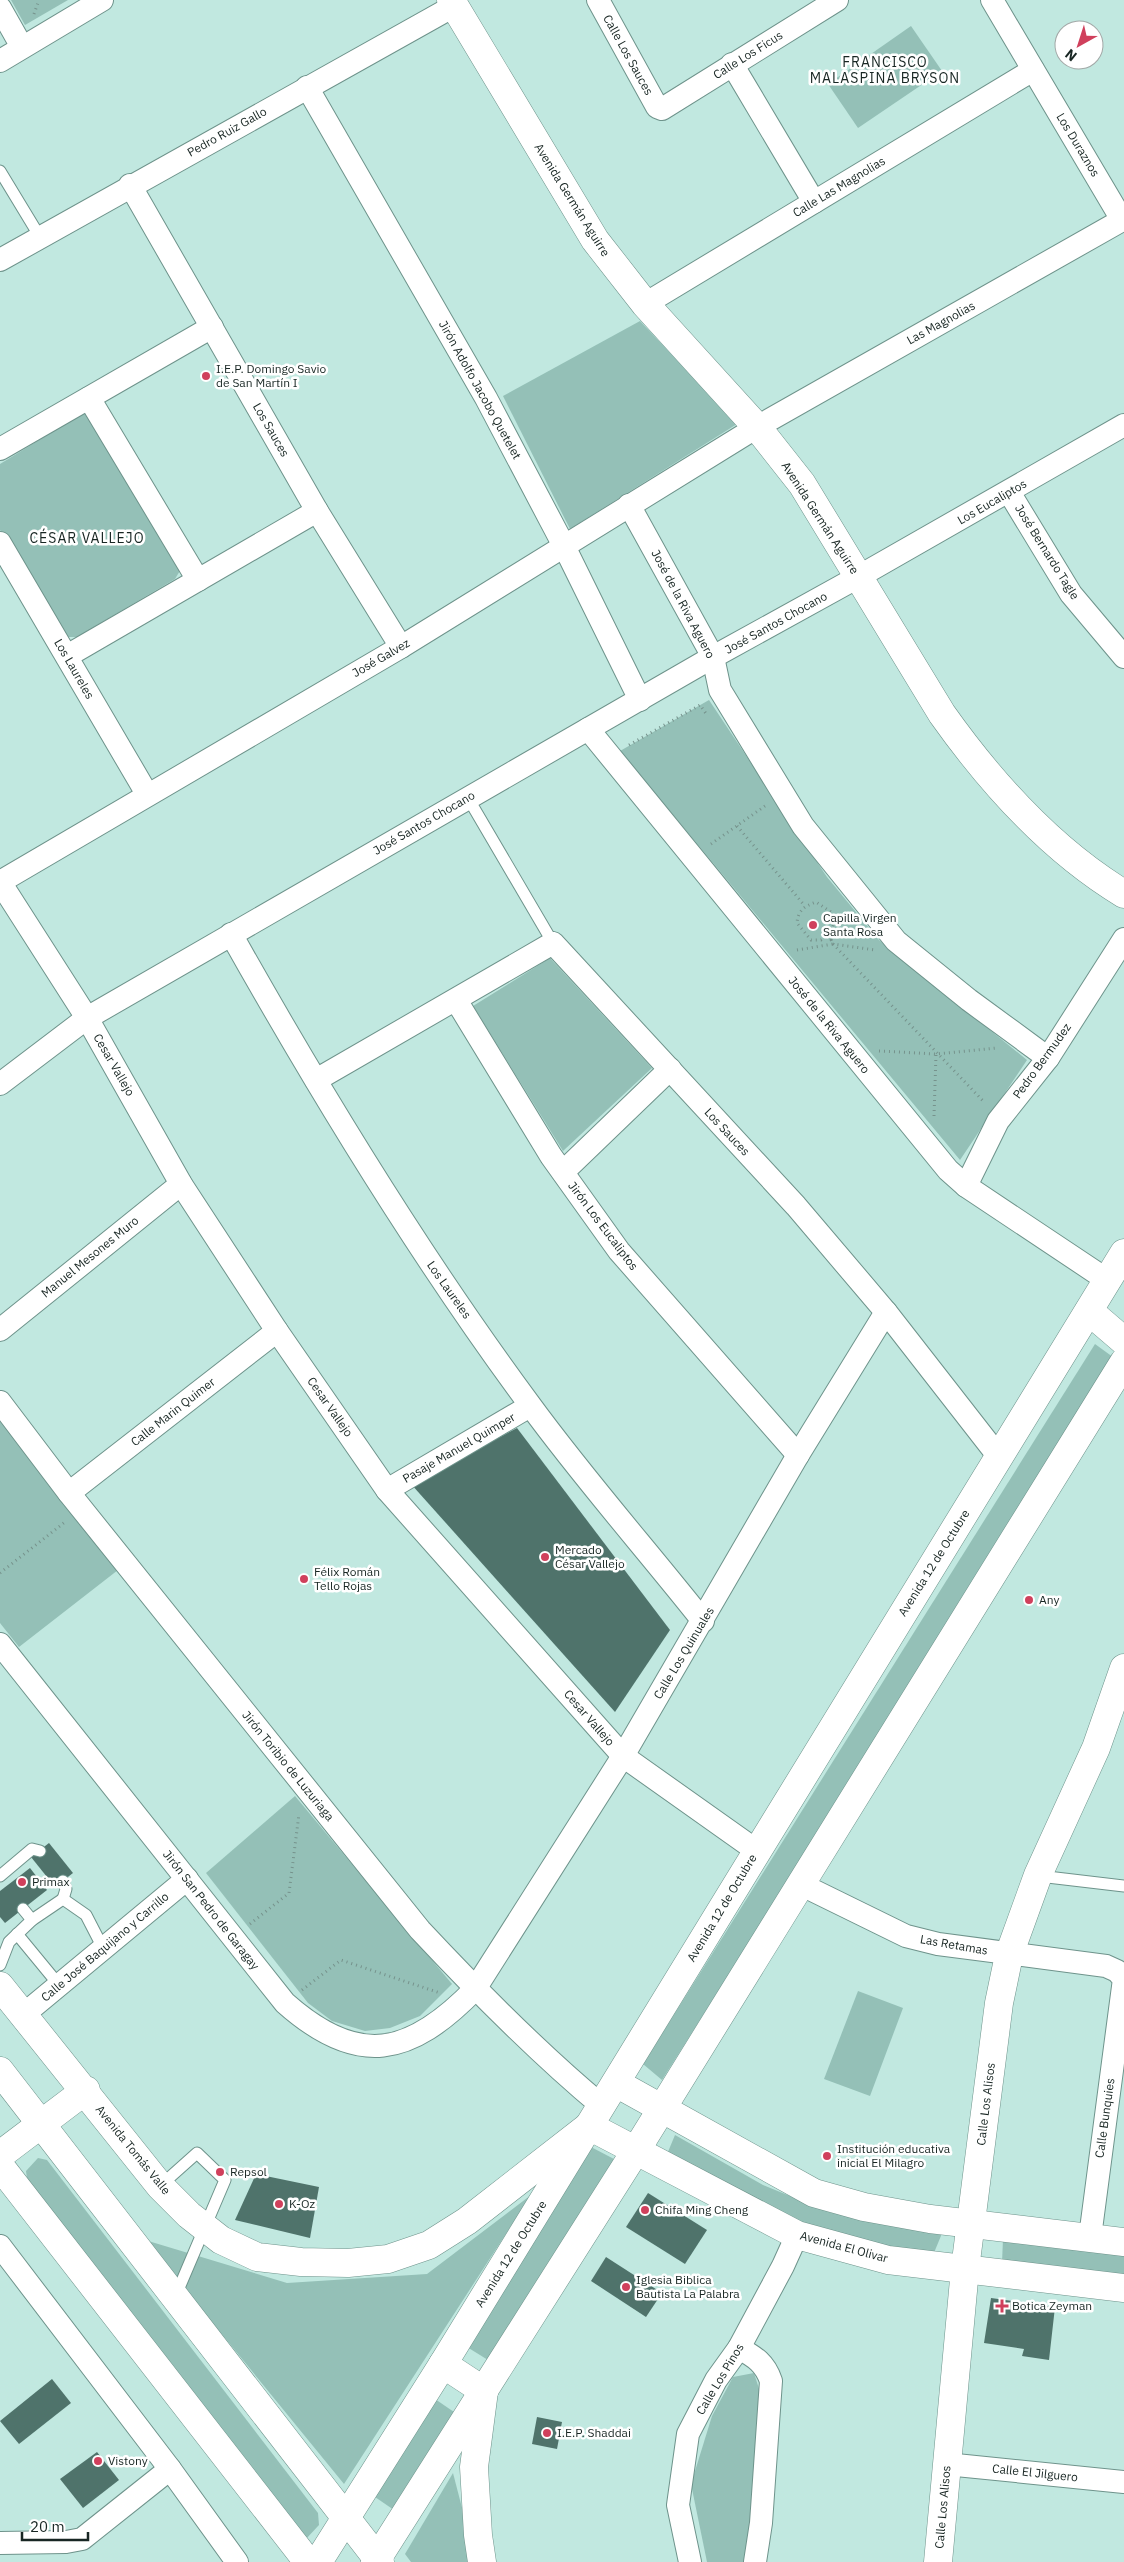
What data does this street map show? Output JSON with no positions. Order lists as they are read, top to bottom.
{
  "streets": {
    "main road": [
      "Avenida Germán Aguirre",
      "Avenida 12 de Octubre",
      "Calle Los Alisos",
      "Avenida Tomás Valle",
      "Avenida El Olivar"
    ],
    "street": [
      "Calle Los Sauces",
      "Calle Los Ficus",
      "Pedro Ruiz Gallo",
      "Los Duraznos",
      "Calle Las Magnolias",
      "Las Magnolias",
      "Jirón Adolfo Jacobo Quetelet",
      "Los Sauces",
      "Los Eucaliptos",
      "José Bernardo Tagle",
      "José de la Riva Aguero",
      "José Santos Chocano",
      "José Galvez",
      "Los Laureles",
      "Pedro Bermudez",
      "Cesar Vallejo",
      "Jirón Los Eucaliptos",
      "Manuel Mesones Muro",
      "Calle Marin Quimer",
      "Pasaje Manuel Quimper",
      "Calle Los Quinuales",
      "Jirón Toribio de Luzuriaga",
      "Jirón San Pedro de Garagay",
      "Las Retamas",
      "Calle José Baquijano y Carrillo",
      "Calle Bunquies",
      "Calle Los Pinos",
      "Calle El Jilguero"
    ]
  },
  "crossings": [
    ["Calle Los Sauces", "Calle Los Ficus"],
    ["Pedro Ruiz Gallo", "Avenida Germán Aguirre"],
    ["Pedro Ruiz Gallo", "Jirón Adolfo Jacobo Quetelet"],
    ["Pedro Ruiz Gallo", "Los Sauces"],
    ["Los Duraznos", "Calle Las Magnolias"],
    ["Los Duraznos", "Las Magnolias"],
    ["Calle Las Magnolias", "Avenida Germán Aguirre"],
    ["Avenida Germán Aguirre", "Las Magnolias"],
    ["Avenida Germán Aguirre", "Los Eucaliptos"],
    ["Avenida Germán Aguirre", "José Santos Chocano"],
    ["Avenida Germán Aguirre", "José Galvez"],
    ["Las Magnolias", "José Galvez"],
    ["Jirón Adolfo Jacobo Quetelet", "José Santos Chocano"],
    ["Jirón Adolfo Jacobo Quetelet", "José Galvez"],
    ["Los Sauces", "José Santos Chocano"],
    ["Los Sauces", "José Galvez"],
    ["Los Sauces", "Avenida 12 de Octubre"],
    ["Los Sauces", "Calle Los Quinuales"],
    ["Los Eucaliptos", "José Bernardo Tagle"],
    ["Los Eucaliptos", "José Santos Chocano"],
    ["José de la Riva Aguero", "José Santos Chocano"],
    ["José de la Riva Aguero", "José Galvez"],
    ["José de la Riva Aguero", "Pedro Bermudez"],
    ["José de la Riva Aguero", "Avenida 12 de Octubre"],
    ["José Santos Chocano", "Los Laureles"],
    ["José Santos Chocano", "Cesar Vallejo"],
    ["José Galvez", "Los Laureles"],
    ["José Galvez", "Cesar Vallejo"],
    ["Los Laureles", "Pasaje Manuel Quimper"],
    ["Los Laureles", "Calle Los Quinuales"],
    ["Cesar Vallejo", "Manuel Mesones Muro"],
    ["Cesar Vallejo", "Calle Marin Quimer"],
    ["Cesar Vallejo", "Pasaje Manuel Quimper"],
    ["Cesar Vallejo", "Avenida 12 de Octubre"],
    ["Cesar Vallejo", "Calle Los Quinuales"],
    ["Jirón Los Eucaliptos", "Calle Los Quinuales"],
    ["Calle Marin Quimer", "Jirón Toribio de Luzuriaga"],
    ["Avenida 12 de Octubre", "Jirón Toribio de Luzuriaga"],
    ["Avenida 12 de Octubre", "Avenida Tomás Valle"],
    ["Avenida 12 de Octubre", "Avenida El Olivar"],
    ["Calle Los Quinuales", "Jirón Toribio de Luzuriaga"],
    ["Calle Los Quinuales", "Jirón San Pedro de Garagay"],
    ["Jirón Toribio de Luzuriaga", "Jirón San Pedro de Garagay"],
    ["Jirón Toribio de Luzuriaga", "Avenida Tomás Valle"],
    ["Jirón Toribio de Luzuriaga", "Avenida El Olivar"],
    ["Jirón San Pedro de Garagay", "Calle José Baquijano y Carrillo"],
    ["Las Retamas", "Calle Los Alisos"],
    ["Las Retamas", "Calle Bunquies"],
    ["Calle José Baquijano y Carrillo", "Avenida Tomás Valle"],
    ["Calle Los Alisos", "Avenida El Olivar"],
    ["Calle Los Alisos", "Calle El Jilguero"],
    ["Avenida Tomás Valle", "Avenida El Olivar"],
    ["Avenida El Olivar", "Calle Los Pinos"]
  ],
  "districts": ["FRANCISCO MALASPINA BRYSON", "CÉSAR VALLEJO"],
  "places": {
    "other": [
      "I.E.P. Domingo Savio de San Martín I",
      "Capilla Virgen Santa Rosa",
      "Mercado César Vallejo",
      "Félix Román Tello Rojas",
      "Any",
      "Primax",
      "Institución educativa inicial El Milagro",
      "Repsol",
      "K-Oz",
      "Chifa Ming Cheng",
      "Iglesia Biblica Bautista La Palabra",
      "I.E.P. Shaddai",
      "Vistony"
    ],
    "health": ["Botica Zeyman"]
  },
  "scale_bar": "20 m",
  "north": "bottom left"
}
